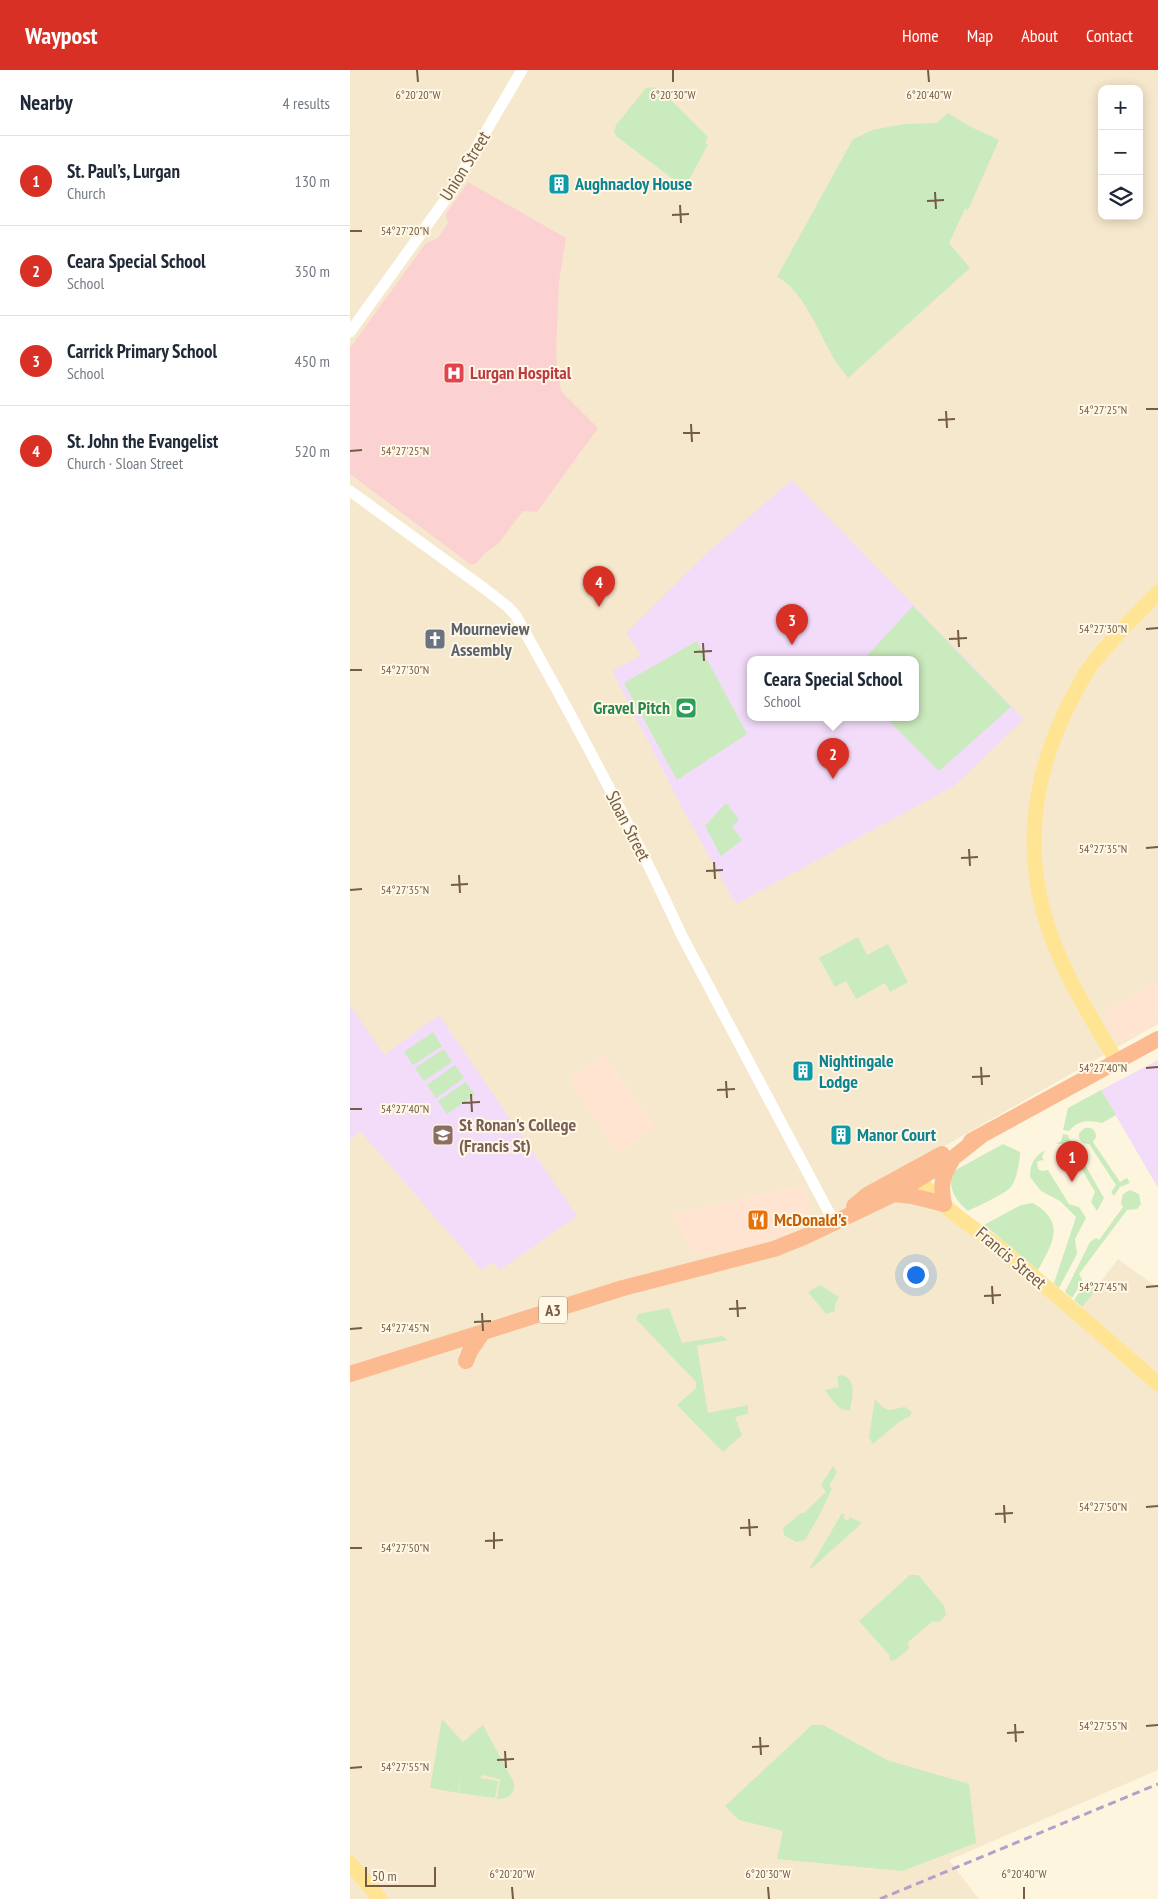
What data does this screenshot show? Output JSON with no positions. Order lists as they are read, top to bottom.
{
  "streets": {
    "highway": ["A3"],
    "main road": ["Francis Street"],
    "street": ["Union Street", "Sloan Street"]
  },
  "crossings": [
    ["Sloan Street", "A3"],
    ["Francis Street", "A3"]
  ],
  "places": {
    "building": ["Aughnacloy House", "Nightingale Lodge", "Manor Court"],
    "hospital": ["Lurgan Hospital"],
    "church": ["Mourneview Assembly"],
    "sports": ["Gravel Pitch"],
    "school or university": ["St Ronan's College (Francis St)"],
    "restaurant": ["McDonald's"]
  },
  "scale_bar": "50 m",
  "page": {
    "header": "Waypost",
    "nav": [
      "Home",
      "Map",
      "About",
      "Contact"
    ],
    "heading": ["Nearby", "4 results"],
    "map_buttons": ["+", "−"],
    "list": [
      {
        "mark": "1",
        "name": "St. Paul’s, Lurgan",
        "note": "Church",
        "value": "130 m"
      },
      {
        "mark": "2",
        "name": "Ceara Special School",
        "note": "School",
        "value": "350 m"
      },
      {
        "mark": "3",
        "name": "Carrick Primary School",
        "note": "School",
        "value": "450 m"
      },
      {
        "mark": "4",
        "name": "St. John the Evangelist",
        "note": "Church · Sloan Street",
        "value": "520 m"
      }
    ],
    "pins": [
      "4",
      "3",
      "2",
      "1"
    ],
    "popup": ["Ceara Special School", "School"],
    "scale": "50 m"
  },
  "coordinates": [
    "6°20'20\"W",
    "6°20'30\"W",
    "6°20'40\"W",
    "54°27'20\"N",
    "54°27'25\"N",
    "54°27'30\"N",
    "54°27'35\"N",
    "54°27'40\"N",
    "54°27'45\"N",
    "54°27'50\"N",
    "54°27'55\"N"
  ]
}
